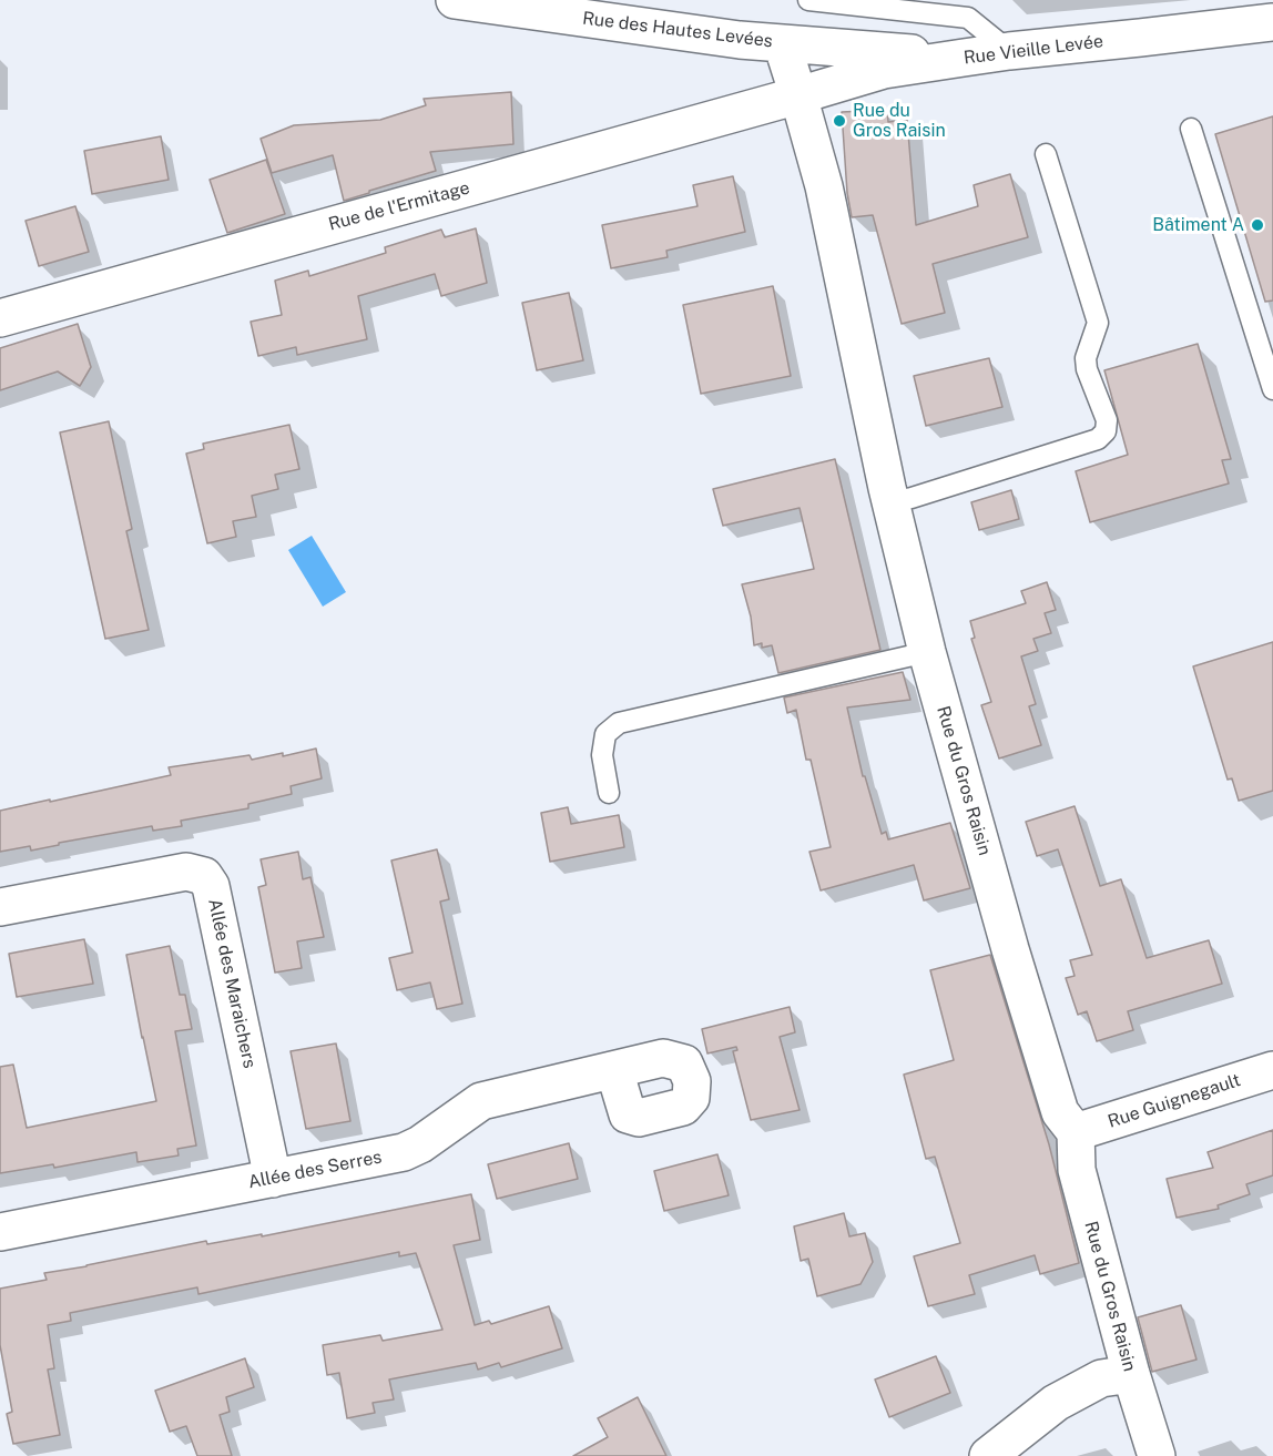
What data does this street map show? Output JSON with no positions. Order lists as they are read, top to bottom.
{
  "streets": {
    "street": [
      "Rue des Hautes Levées",
      "Rue Vieille Levée",
      "Rue de l'Ermitage",
      "Rue du Gros Raisin",
      "Allée des Maraichers",
      "Rue Guignegault",
      "Allée des Serres"
    ]
  },
  "crossings": [
    ["Rue des Hautes Levées", "Rue Vieille Levée"],
    ["Rue des Hautes Levées", "Rue de l'Ermitage"],
    ["Rue des Hautes Levées", "Rue du Gros Raisin"],
    ["Rue Vieille Levée", "Rue de l'Ermitage"],
    ["Rue Vieille Levée", "Rue du Gros Raisin"],
    ["Rue de l'Ermitage", "Rue du Gros Raisin"],
    ["Rue du Gros Raisin", "Rue Guignegault"],
    ["Allée des Maraichers", "Allée des Serres"]
  ],
  "places": ["Rue du Gros Raisin", "Bâtiment A"]
}
